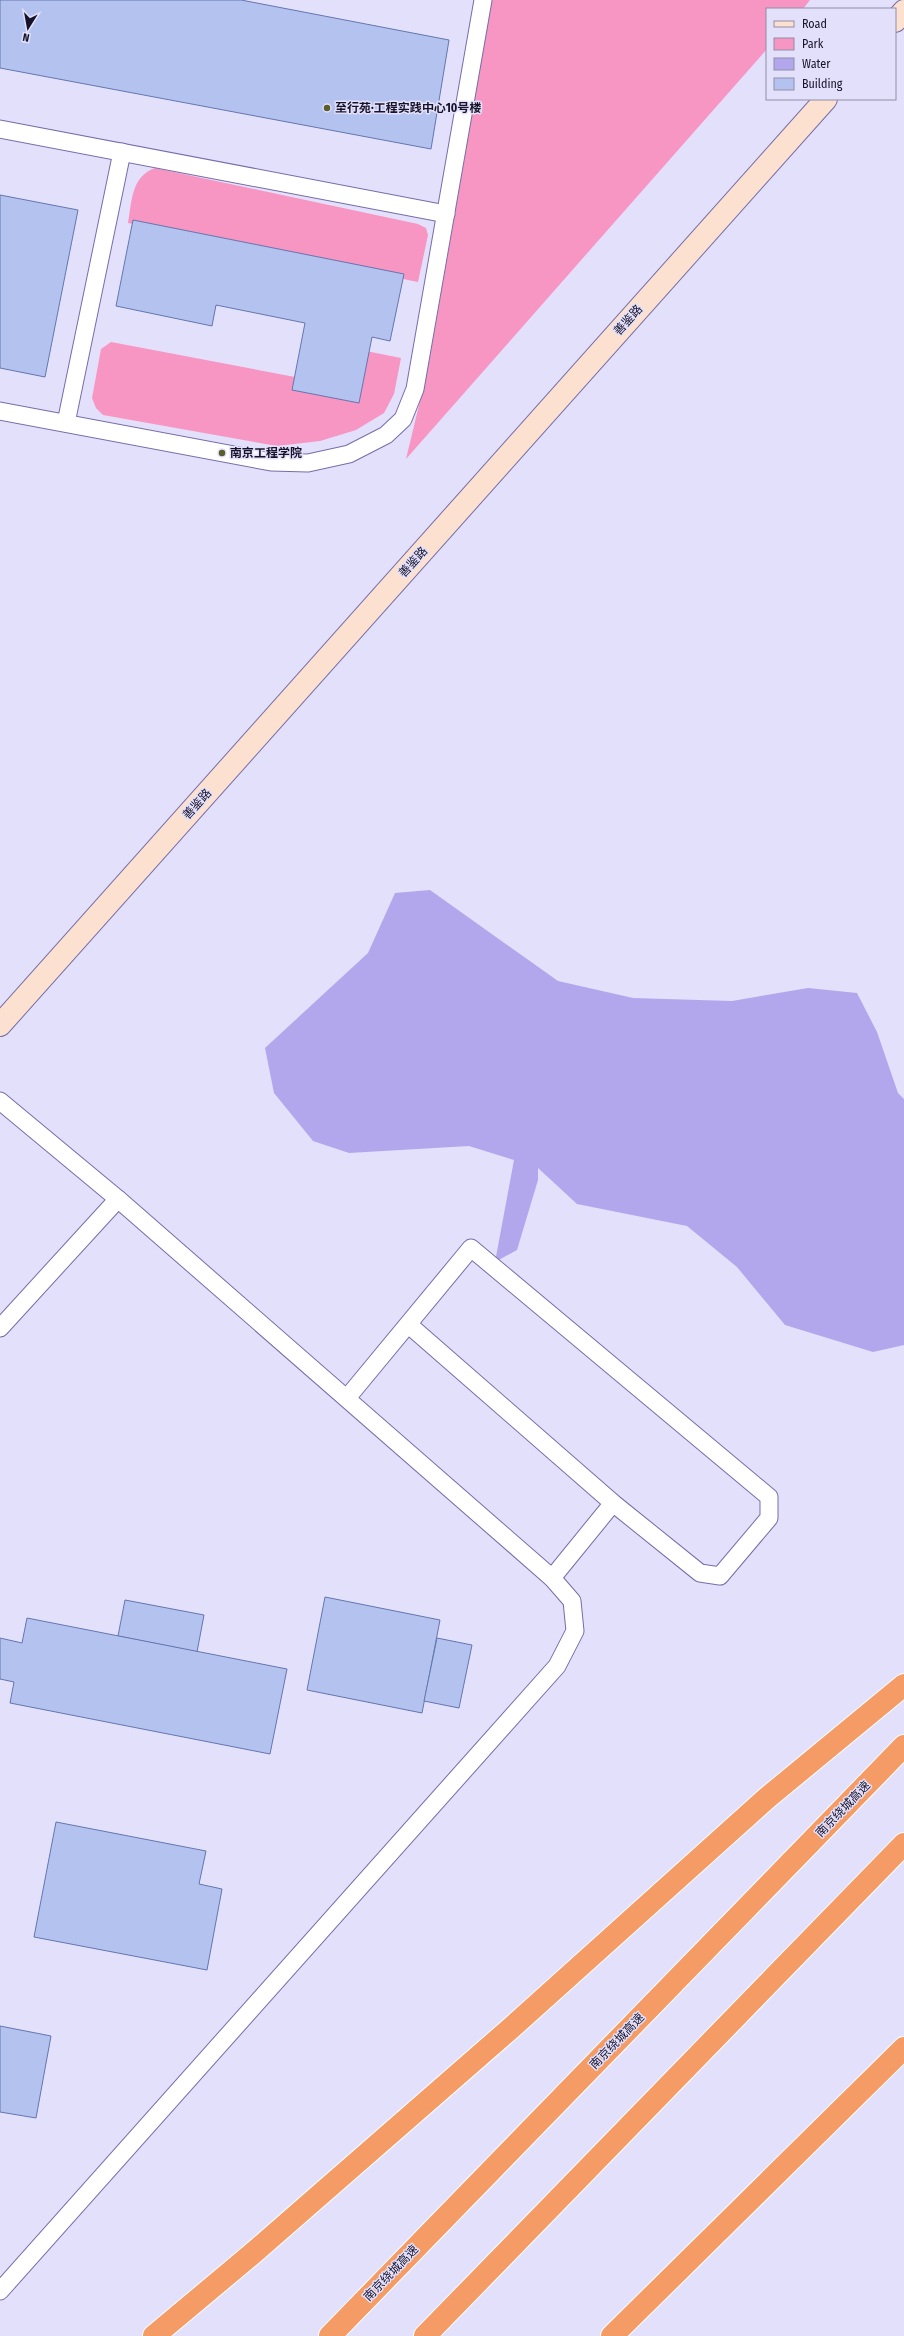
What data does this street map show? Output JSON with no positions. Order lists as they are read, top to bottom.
{
  "streets": {
    "highway": ["南京绕城高速"],
    "street": ["善鉴路"]
  },
  "places": ["至行苑·工程实践中心10号楼", "南京工程学院"],
  "legend": [
    "Road",
    "Park",
    "Water",
    "Building"
  ],
  "north": "bottom"
}
